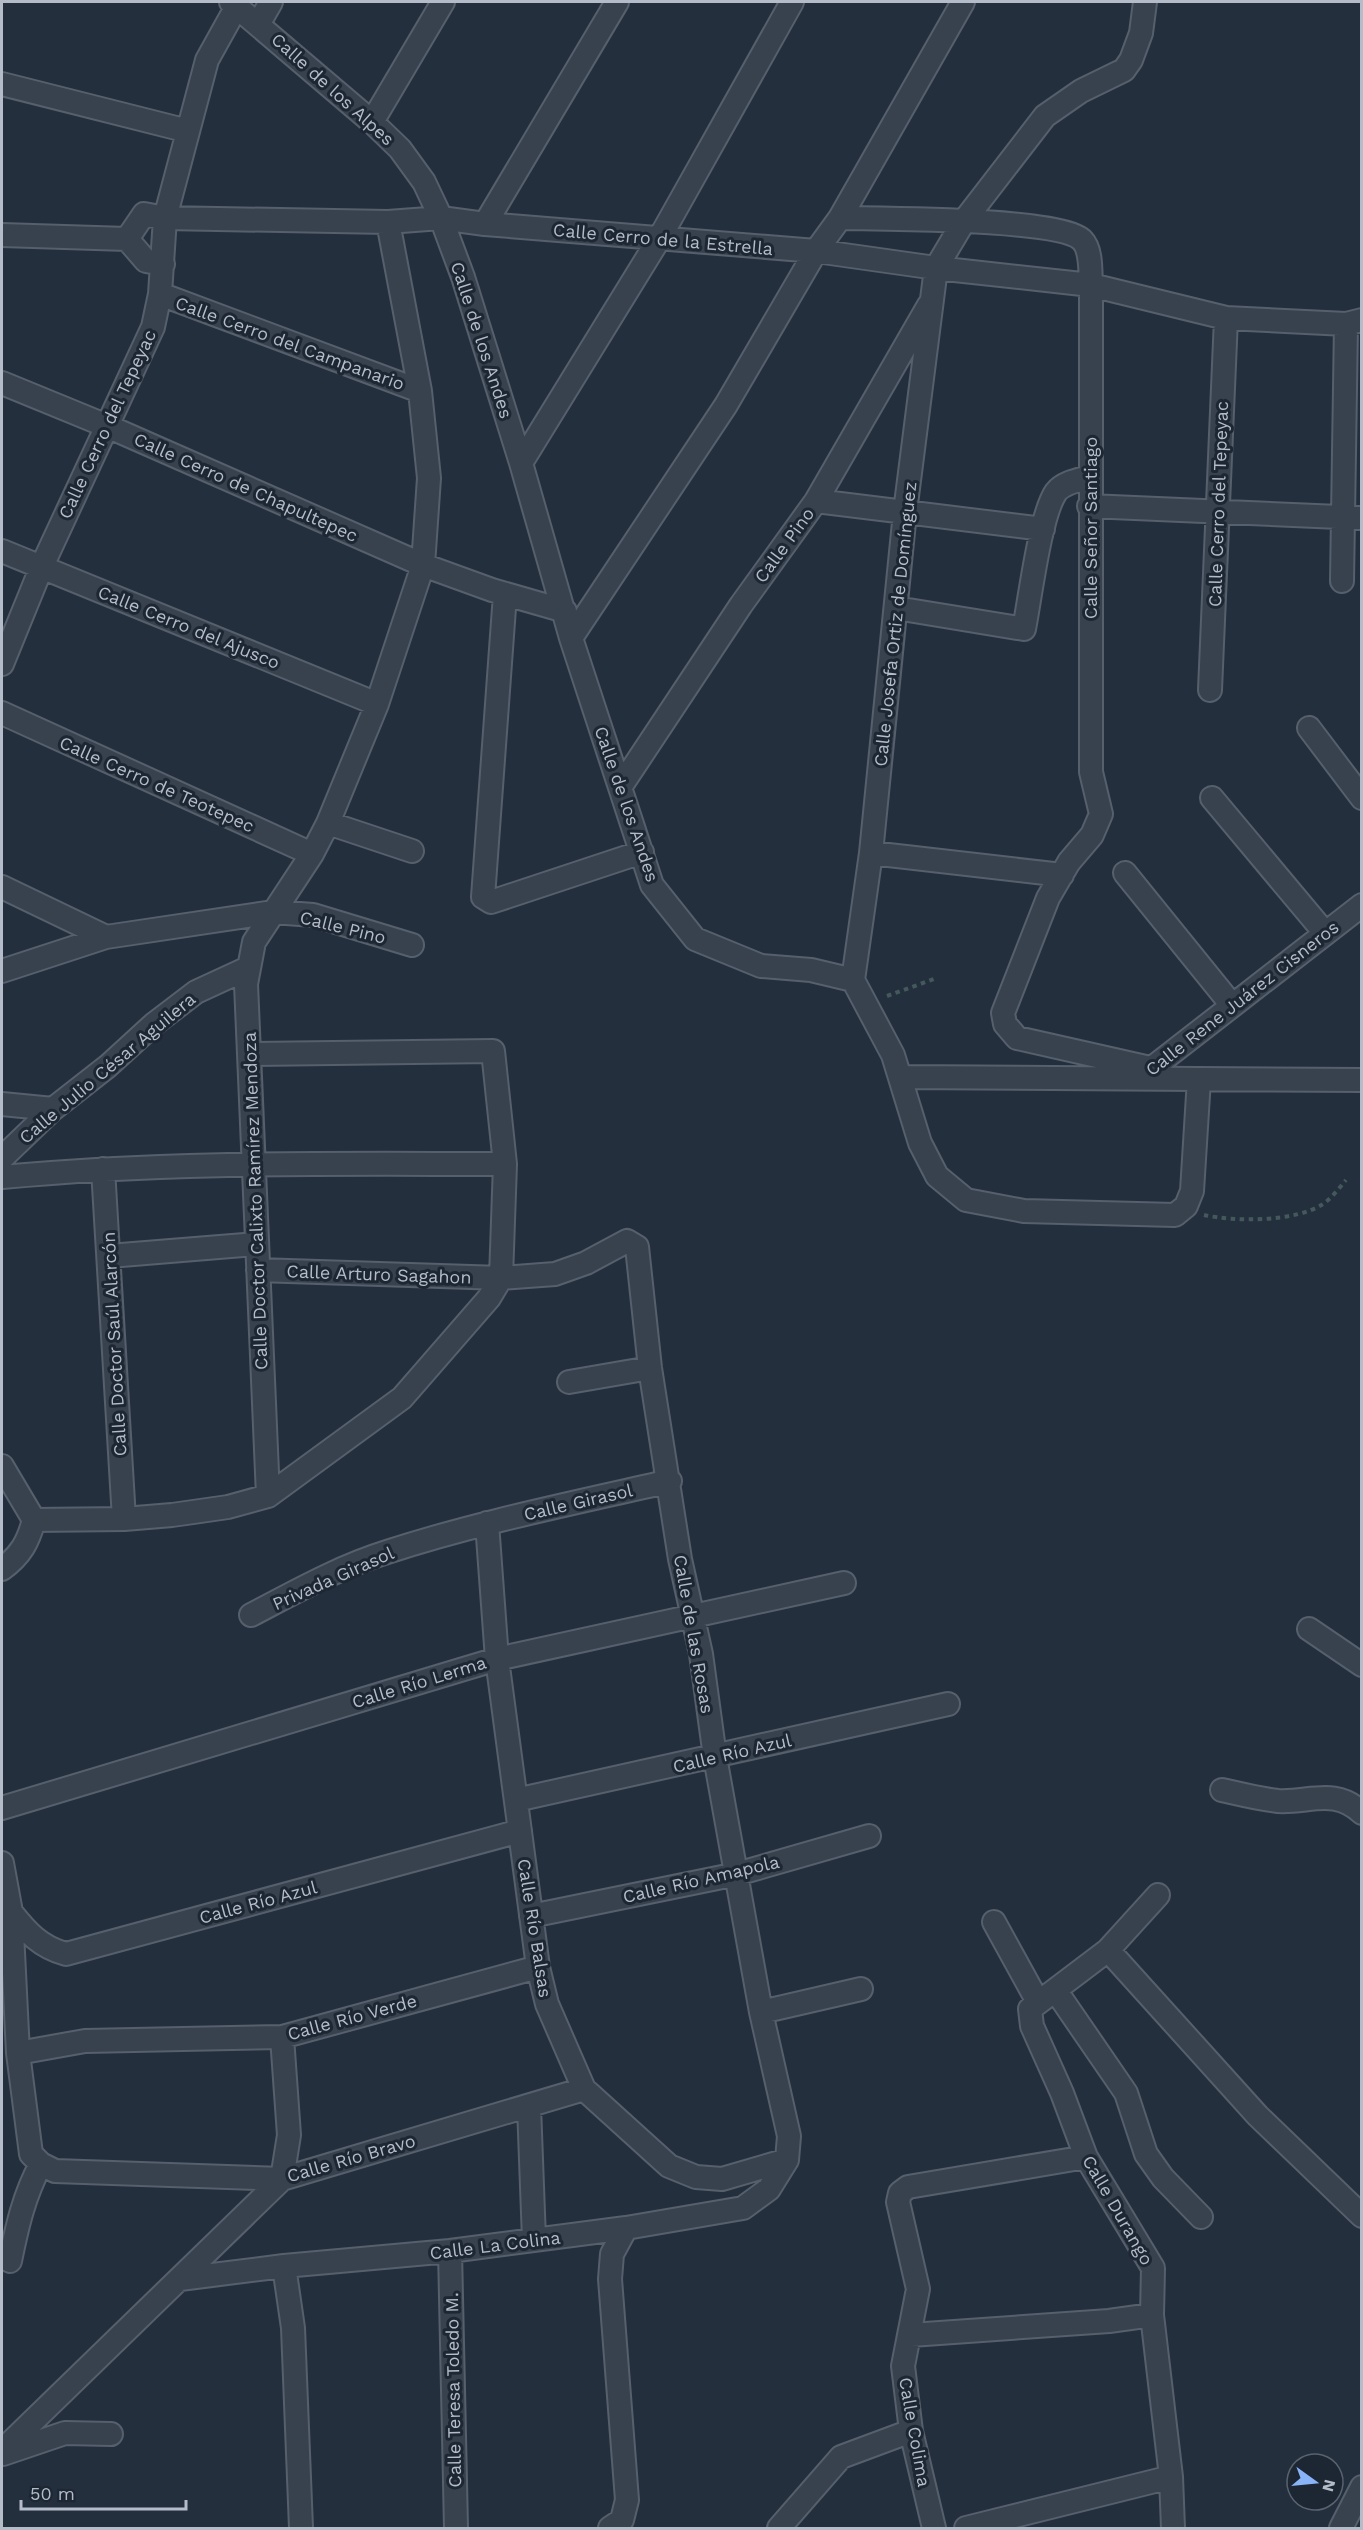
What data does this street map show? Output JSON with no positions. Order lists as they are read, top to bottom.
{
  "streets": {
    "street": [
      "Calle de los Alpes",
      "Calle Cerro de la Estrella",
      "Calle de los Andes",
      "Calle Cerro del Campanario",
      "Calle Cerro del Tepeyac",
      "Calle Cerro de Chapultepec",
      "Calle Señor Santiago",
      "Calle Pino",
      "Calle Josefa Ortiz de Domínguez",
      "Calle Cerro del Ajusco",
      "Calle Cerro de Teotepec",
      "Calle Rene Juárez Cisneros",
      "Calle Julio César Aguilera",
      "Calle Doctor Calixto Ramírez Mendoza",
      "Calle Arturo Sagahon",
      "Calle Doctor Saúl Alarcón",
      "Calle Girasol",
      "Privada Girasol",
      "Calle de las Rosas",
      "Calle Río Lerma",
      "Calle Río Azul",
      "Calle Río Amapola",
      "Calle Río Balsas",
      "Calle Río Verde",
      "Calle Río Bravo",
      "Calle Durango",
      "Calle La Colina",
      "Calle Teresa Toledo M.",
      "Calle Colima"
    ]
  },
  "crossings": [
    ["Calle de los Alpes", "Calle Cerro de la Estrella"],
    ["Calle de los Alpes", "Calle de los Andes"],
    ["Calle de los Alpes", "Calle Cerro del Tepeyac"],
    ["Calle Cerro de la Estrella", "Calle de los Andes"],
    ["Calle Cerro de la Estrella", "Calle Cerro del Tepeyac"],
    ["Calle Cerro de la Estrella", "Calle Señor Santiago"],
    ["Calle Cerro de la Estrella", "Calle Josefa Ortiz de Domínguez"],
    ["Calle de los Andes", "Calle Cerro de Chapultepec"],
    ["Calle de los Andes", "Calle Pino"],
    ["Calle de los Andes", "Calle Josefa Ortiz de Domínguez"],
    ["Calle Cerro del Campanario", "Calle Cerro del Tepeyac"],
    ["Calle Cerro del Tepeyac", "Calle Cerro de Chapultepec"],
    ["Calle Cerro del Tepeyac", "Calle Cerro del Ajusco"],
    ["Calle Señor Santiago", "Calle Rene Juárez Cisneros"],
    ["Calle Pino", "Calle Josefa Ortiz de Domínguez"],
    ["Calle Pino", "Calle Doctor Calixto Ramírez Mendoza"],
    ["Calle Julio César Aguilera", "Calle Doctor Calixto Ramírez Mendoza"],
    ["Calle Doctor Calixto Ramírez Mendoza", "Calle Arturo Sagahon"],
    ["Calle Arturo Sagahon", "Calle de las Rosas"],
    ["Calle Girasol", "Privada Girasol"],
    ["Calle Girasol", "Calle de las Rosas"],
    ["Calle Girasol", "Calle Río Balsas"],
    ["Privada Girasol", "Calle Río Balsas"],
    ["Calle de las Rosas", "Calle Río Lerma"],
    ["Calle de las Rosas", "Calle Río Azul"],
    ["Calle de las Rosas", "Calle Río Amapola"],
    ["Calle de las Rosas", "Calle Río Balsas"],
    ["Calle de las Rosas", "Calle La Colina"],
    ["Calle Río Lerma", "Calle Río Balsas"],
    ["Calle Río Azul", "Calle Río Balsas"],
    ["Calle Río Amapola", "Calle Río Balsas"],
    ["Calle Río Balsas", "Calle Río Verde"],
    ["Calle Río Balsas", "Calle Río Bravo"],
    ["Calle Río Balsas", "Calle La Colina"],
    ["Calle Durango", "Calle Colima"],
    ["Calle La Colina", "Calle Teresa Toledo M."]
  ],
  "scale_bar": "50 m",
  "north": "right"
}
